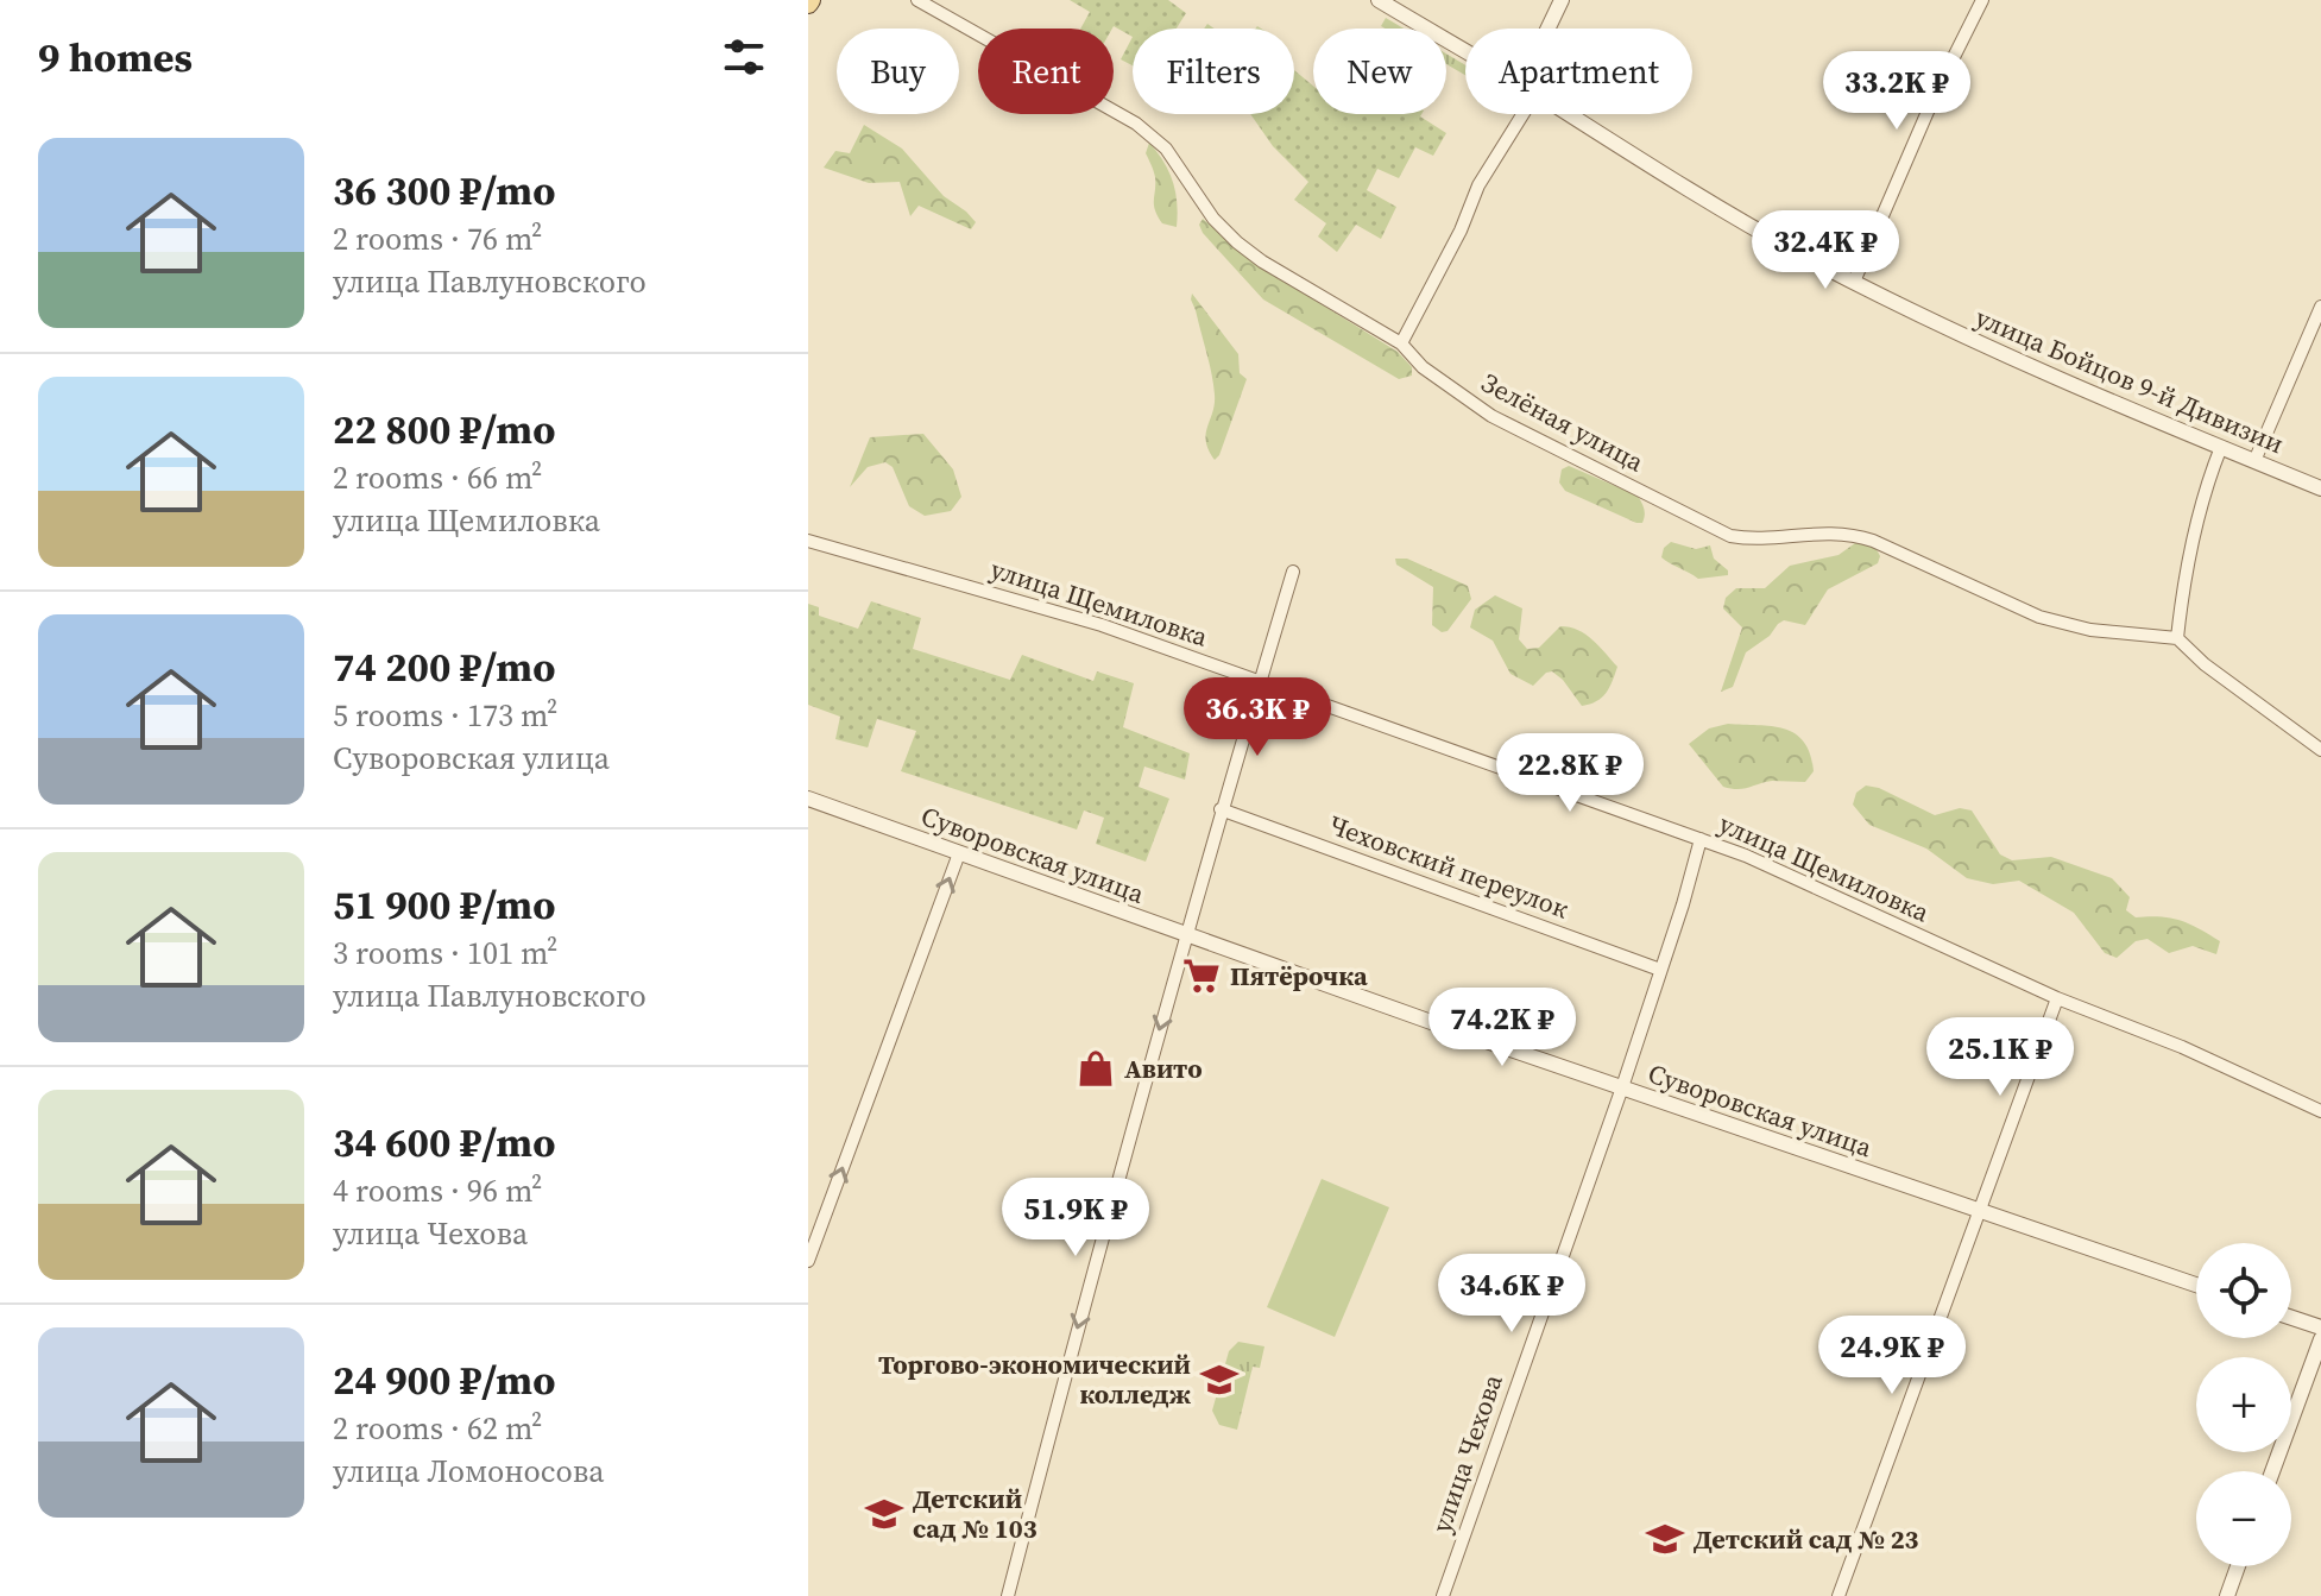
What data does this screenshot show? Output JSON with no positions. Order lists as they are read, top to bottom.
{
  "streets": {
    "street": [
      "улица Бойцов 9-й Дивизии",
      "Зелёная улица",
      "улица Щемиловка",
      "Суворовская улица",
      "Чеховский переулок",
      "улица Чехова"
    ]
  },
  "crossings": [
    ["улица Щемиловка", "улица Чехова"],
    ["Суворовская улица", "улица Чехова"],
    ["Чеховский переулок", "улица Чехова"]
  ],
  "places": {
    "supermarket": ["Пятёрочка"],
    "shop": ["Авито"],
    "school or university": ["Торгово-экономический колледж", "Детский сад № 103", "Детский сад № 23"]
  },
  "page": {
    "heading": "9 homes",
    "chip": [
      "Buy",
      "Rent",
      "Filters",
      "New",
      "Apartment"
    ],
    "price": [
      "33.2K ₽",
      "32.4K ₽",
      "36.3K ₽",
      "22.8K ₽",
      "74.2K ₽",
      "25.1K ₽",
      "51.9K ₽",
      "34.6K ₽",
      "24.9K ₽"
    ],
    "list": [
      {
        "name": "36 300 ₽/mo",
        "note": "2 rooms · 76 m² · улица Павлуновского"
      },
      {
        "name": "22 800 ₽/mo",
        "note": "2 rooms · 66 m² · улица Щемиловка"
      },
      {
        "name": "74 200 ₽/mo",
        "note": "5 rooms · 173 m² · Суворовская улица"
      },
      {
        "name": "51 900 ₽/mo",
        "note": "3 rooms · 101 m² · улица Павлуновского"
      },
      {
        "name": "34 600 ₽/mo",
        "note": "4 rooms · 96 m² · улица Чехова"
      },
      {
        "name": "24 900 ₽/mo",
        "note": "2 rooms · 62 m² · улица Ломоносова"
      }
    ],
    "map_buttons": ["+", "−"]
  }
}
